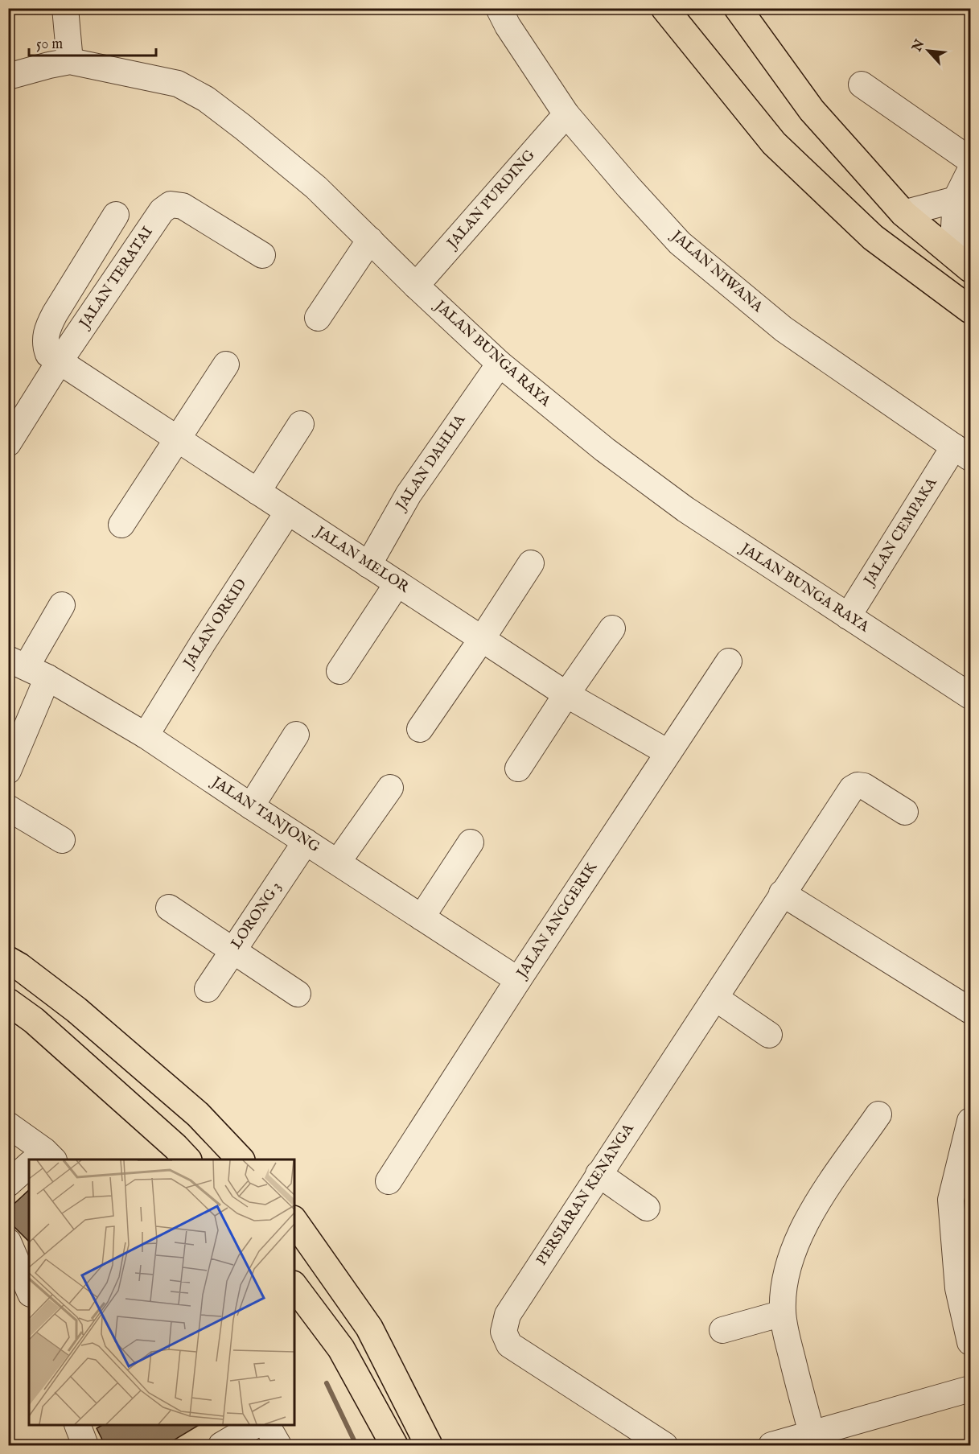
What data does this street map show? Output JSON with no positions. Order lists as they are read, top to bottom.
{
  "streets": {
    "street": [
      "JALAN PURDING",
      "JALAN NIWANA",
      "JALAN TERATAI",
      "JALAN BUNGA RAYA",
      "JALAN DAHLIA",
      "JALAN CEMPAKA",
      "JALAN MELOR",
      "JALAN ORKID",
      "JALAN TANJONG",
      "LORONG 3",
      "JALAN ANGGERIK",
      "PERSIARAN KENANGA"
    ]
  },
  "crossings": [
    ["JALAN PURDING", "JALAN NIWANA"],
    ["JALAN PURDING", "JALAN BUNGA RAYA"],
    ["JALAN NIWANA", "JALAN CEMPAKA"],
    ["JALAN TERATAI", "JALAN MELOR"],
    ["JALAN BUNGA RAYA", "JALAN DAHLIA"],
    ["JALAN BUNGA RAYA", "JALAN CEMPAKA"],
    ["JALAN DAHLIA", "JALAN MELOR"],
    ["JALAN MELOR", "JALAN ORKID"],
    ["JALAN MELOR", "JALAN ANGGERIK"],
    ["JALAN ORKID", "JALAN TANJONG"],
    ["JALAN TANJONG", "LORONG 3"],
    ["JALAN TANJONG", "JALAN ANGGERIK"]
  ],
  "scale_bar": "50 m",
  "north": "top left"
}
